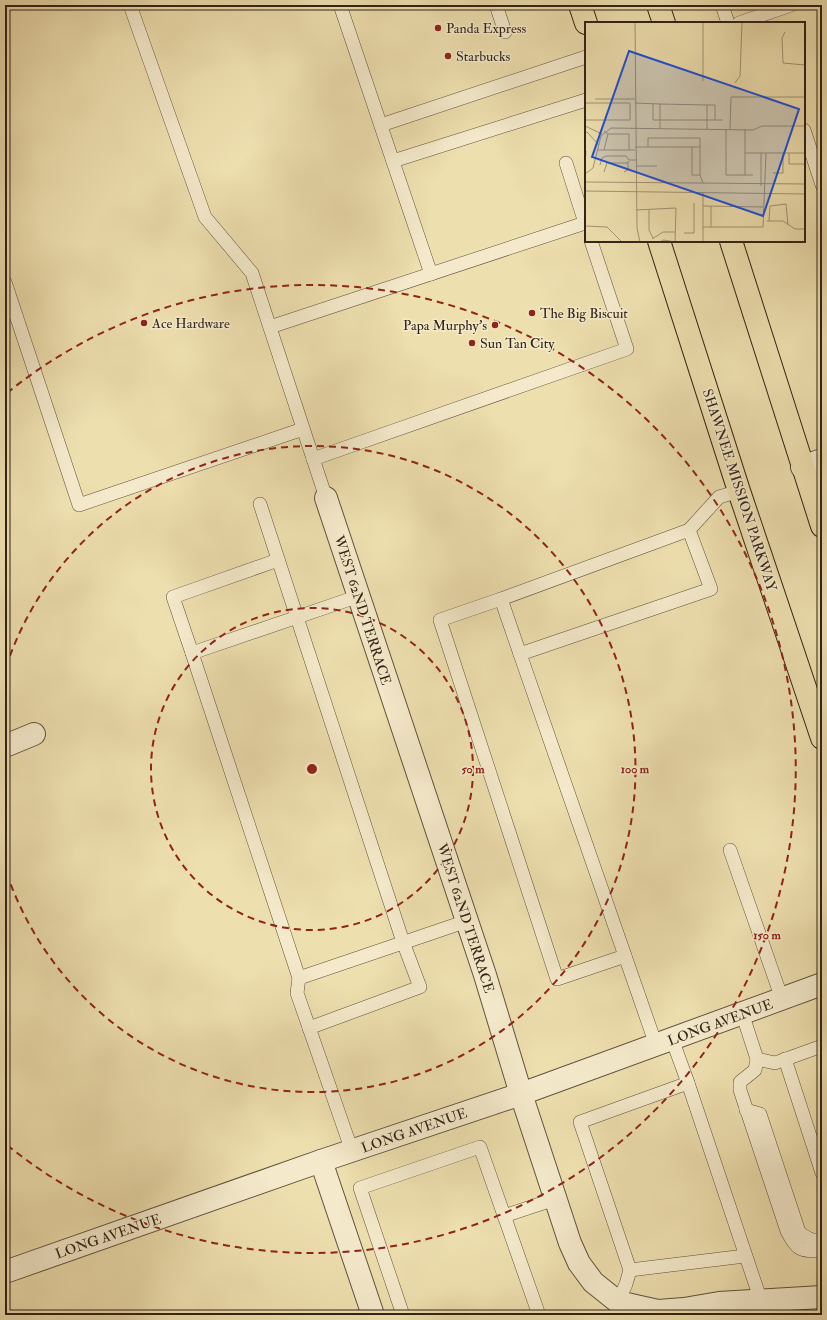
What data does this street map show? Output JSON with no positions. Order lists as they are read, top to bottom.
{
  "streets": {
    "highway": ["SHAWNEE MISSION PARKWAY"],
    "street": ["WEST 62ND TERRACE", "LONG AVENUE"]
  },
  "crossings": [
    ["WEST 62ND TERRACE", "LONG AVENUE"]
  ],
  "places": [
    "Panda Express",
    "Starbucks",
    "The Big Biscuit",
    "Ace Hardware",
    "Papa Murphy's",
    "Sun Tan City"
  ],
  "rings": ["50 m", "100 m", "150 m"]
}
